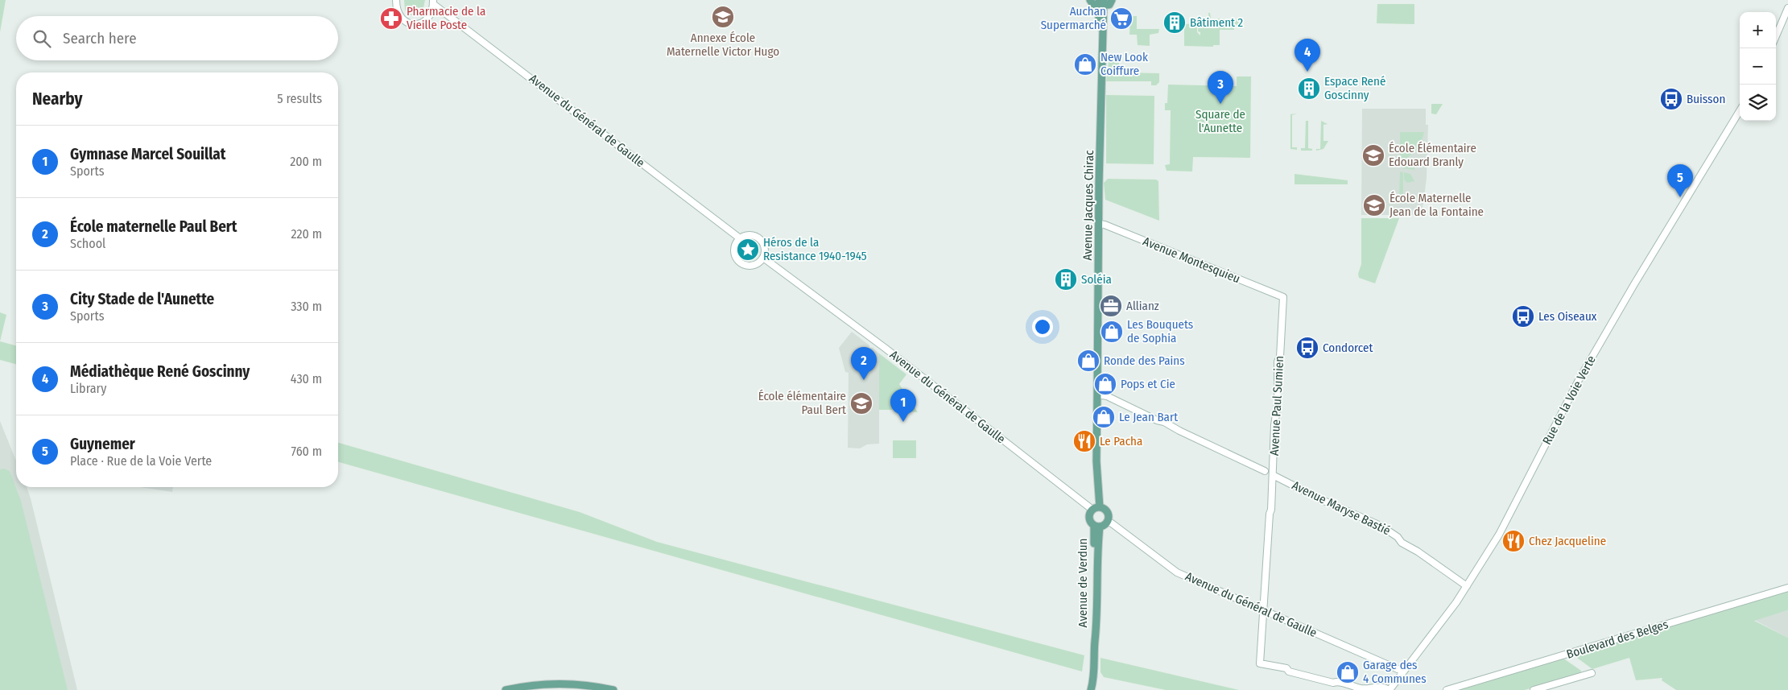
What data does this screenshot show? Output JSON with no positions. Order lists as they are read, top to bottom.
{
  "streets": {
    "main road": ["Avenue Jacques Chirac", "Avenue de Verdun"],
    "street": [
      "Avenue du Général de Gaulle",
      "Avenue Montesquieu",
      "Rue de la Voie Verte",
      "Avenue Paul Sumien",
      "Avenue Maryse Bastié",
      "Boulevard des Belges"
    ]
  },
  "crossings": [
    ["Avenue du Général de Gaulle", "Avenue Jacques Chirac"],
    ["Avenue du Général de Gaulle", "Rue de la Voie Verte"],
    ["Avenue du Général de Gaulle", "Avenue Paul Sumien"],
    ["Avenue du Général de Gaulle", "Avenue de Verdun"],
    ["Avenue Jacques Chirac", "Avenue Montesquieu"],
    ["Avenue Jacques Chirac", "Avenue de Verdun"],
    ["Avenue Montesquieu", "Avenue Paul Sumien"],
    ["Rue de la Voie Verte", "Avenue Paul Sumien"],
    ["Rue de la Voie Verte", "Avenue Maryse Bastié"],
    ["Avenue Paul Sumien", "Avenue Maryse Bastié"]
  ],
  "parks": ["Square de l'Aunette"],
  "places": {
    "school or university": [
      "Annexe École Maternelle Victor Hugo",
      "École Élémentaire Edouard Branly",
      "École Maternelle Jean de la Fontaine",
      "École élémentaire Paul Bert"
    ],
    "pharmacy": ["Pharmacie de la Vieille Poste"],
    "supermarket": ["Auchan Supermarché"],
    "building": ["Bâtiment 2", "Espace René Goscinny", "Soléia"],
    "shop": [
      "New Look Coiffure",
      "Les Bouquets de Sophia",
      "Ronde des Pains",
      "Pops et Cie",
      "Le Jean Bart",
      "Garage des 4 Communes"
    ],
    "bus stop": ["Buisson", "Les Oiseaux", "Condorcet"],
    "place": ["Héros de la Resistance 1940-1945"],
    "office": ["Allianz"],
    "restaurant": ["Le Pacha", "Chez Jacqueline"]
  },
  "page": {
    "map_buttons": ["+", "−"],
    "search": "Search here",
    "pins": [
      "4",
      "3",
      "5",
      "2",
      "1"
    ],
    "heading": ["Nearby", "5 results"],
    "list": [
      {
        "mark": "1",
        "name": "Gymnase Marcel Souillat",
        "note": "Sports",
        "value": "200 m"
      },
      {
        "mark": "2",
        "name": "École maternelle Paul Bert",
        "note": "School",
        "value": "220 m"
      },
      {
        "mark": "3",
        "name": "City Stade de l'Aunette",
        "note": "Sports",
        "value": "330 m"
      },
      {
        "mark": "4",
        "name": "Médiathèque René Goscinny",
        "note": "Library",
        "value": "430 m"
      },
      {
        "mark": "5",
        "name": "Guynemer",
        "note": "Place · Rue de la Voie Verte",
        "value": "760 m"
      }
    ]
  }
}
